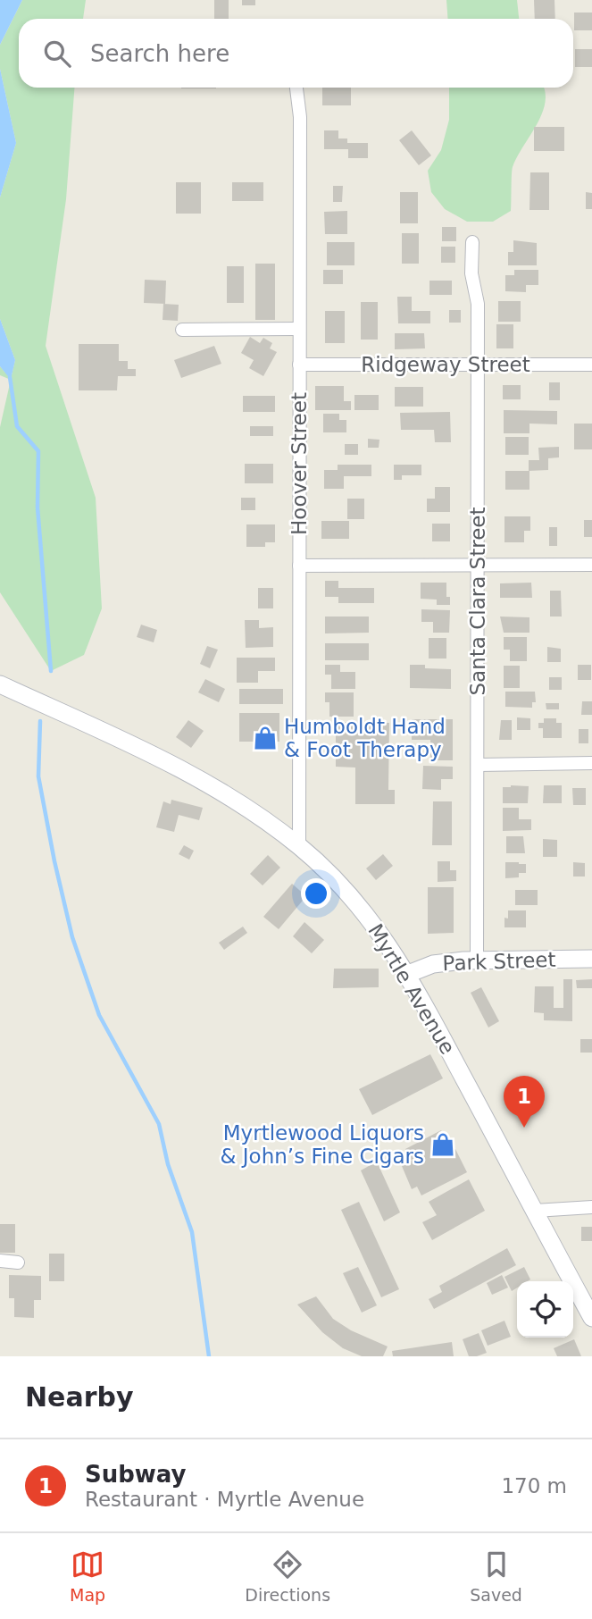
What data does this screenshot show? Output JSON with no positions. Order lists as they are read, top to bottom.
{
  "streets": {
    "main road": ["Park Street", "Myrtle Avenue"],
    "street": ["Ridgeway Street", "Hoover Street", "Santa Clara Street"]
  },
  "crossings": [
    ["Ridgeway Street", "Hoover Street"],
    ["Ridgeway Street", "Santa Clara Street"],
    ["Hoover Street", "Myrtle Avenue"],
    ["Santa Clara Street", "Park Street"],
    ["Park Street", "Myrtle Avenue"]
  ],
  "places": {
    "shop": ["Humboldt Hand & Foot Therapy", "Myrtlewood Liquors & John’s Fine Cigars"]
  },
  "page": {
    "search": "Search here",
    "pins": "1",
    "heading": "Nearby",
    "list": [
      {
        "mark": "1",
        "name": "Subway",
        "note": "Restaurant · Myrtle Avenue",
        "value": "170 m"
      }
    ],
    "nav": ["Map", "Directions", "Saved"]
  }
}
